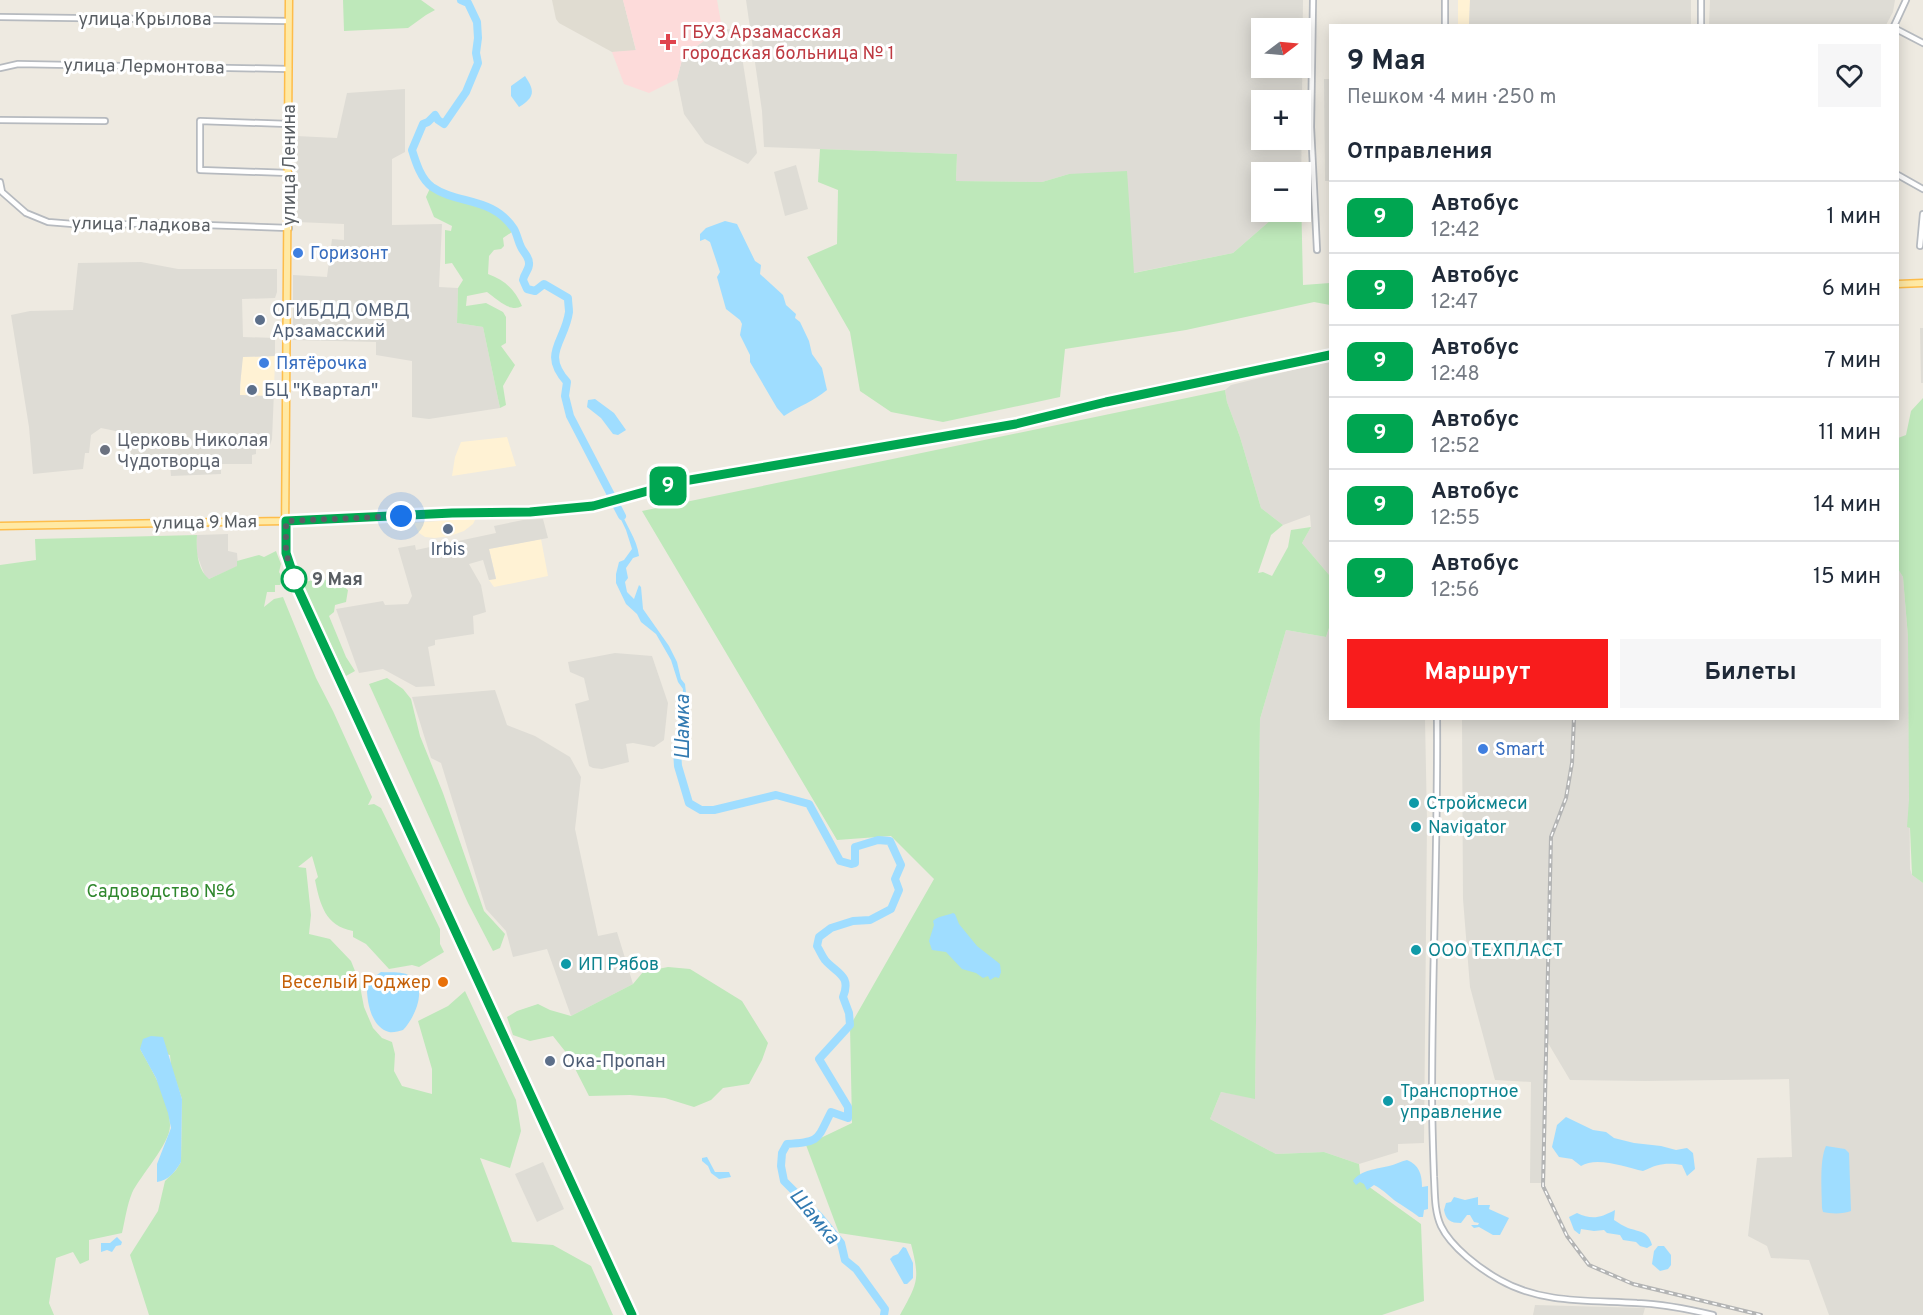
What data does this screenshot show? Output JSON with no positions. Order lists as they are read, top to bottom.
{
  "streets": {
    "main road": ["улица Ленина", "улица 9 Мая"],
    "street": ["улица Крылова", "улица Лермонтова", "улица Гладкова"]
  },
  "crossings": [
    ["улица Крылова", "улица Ленина"],
    ["улица Лермонтова", "улица Ленина"],
    ["улица Ленина", "улица Гладкова"],
    ["улица Ленина", "улица 9 Мая"]
  ],
  "water": ["Шамка"],
  "parks": ["Садоводство №6"],
  "places": {
    "health": ["ГБУЗ Арзамасская городская больница № 1"],
    "other": [
      "Горизонт",
      "ОГИБДД ОМВД Арзамасский",
      "Пятёрочка",
      "БЦ \"Квартал\"",
      "Церковь Николая Чудотворца",
      "Irbis",
      "9 Мая",
      "Smart",
      "Стройсмеси",
      "Navigator",
      "ООО ТЕХПЛАСТ",
      "ИП Рябов",
      "Веселый Роджер",
      "Ока-Пропан",
      "Транспортное управление"
    ]
  },
  "lines": ["bus line 9"],
  "north": "right",
  "page": {
    "on_map": "9",
    "map_buttons": ["+", "−"],
    "heading": [
      ["9 Мая", "Пешком · 4 мин · 250 m"],
      "Отправления"
    ],
    "list": [
      {
        "mark": "9",
        "name": "Автобус",
        "note": "12:42",
        "value": "1 мин"
      },
      {
        "mark": "9",
        "name": "Автобус",
        "note": "12:47",
        "value": "6 мин"
      },
      {
        "mark": "9",
        "name": "Автобус",
        "note": "12:48",
        "value": "7 мин"
      },
      {
        "mark": "9",
        "name": "Автобус",
        "note": "12:52",
        "value": "11 мин"
      },
      {
        "mark": "9",
        "name": "Автобус",
        "note": "12:55",
        "value": "14 мин"
      },
      {
        "mark": "9",
        "name": "Автобус",
        "note": "12:56",
        "value": "15 мин"
      }
    ],
    "buttons": ["Маршрут", "Билеты"]
  }
}
